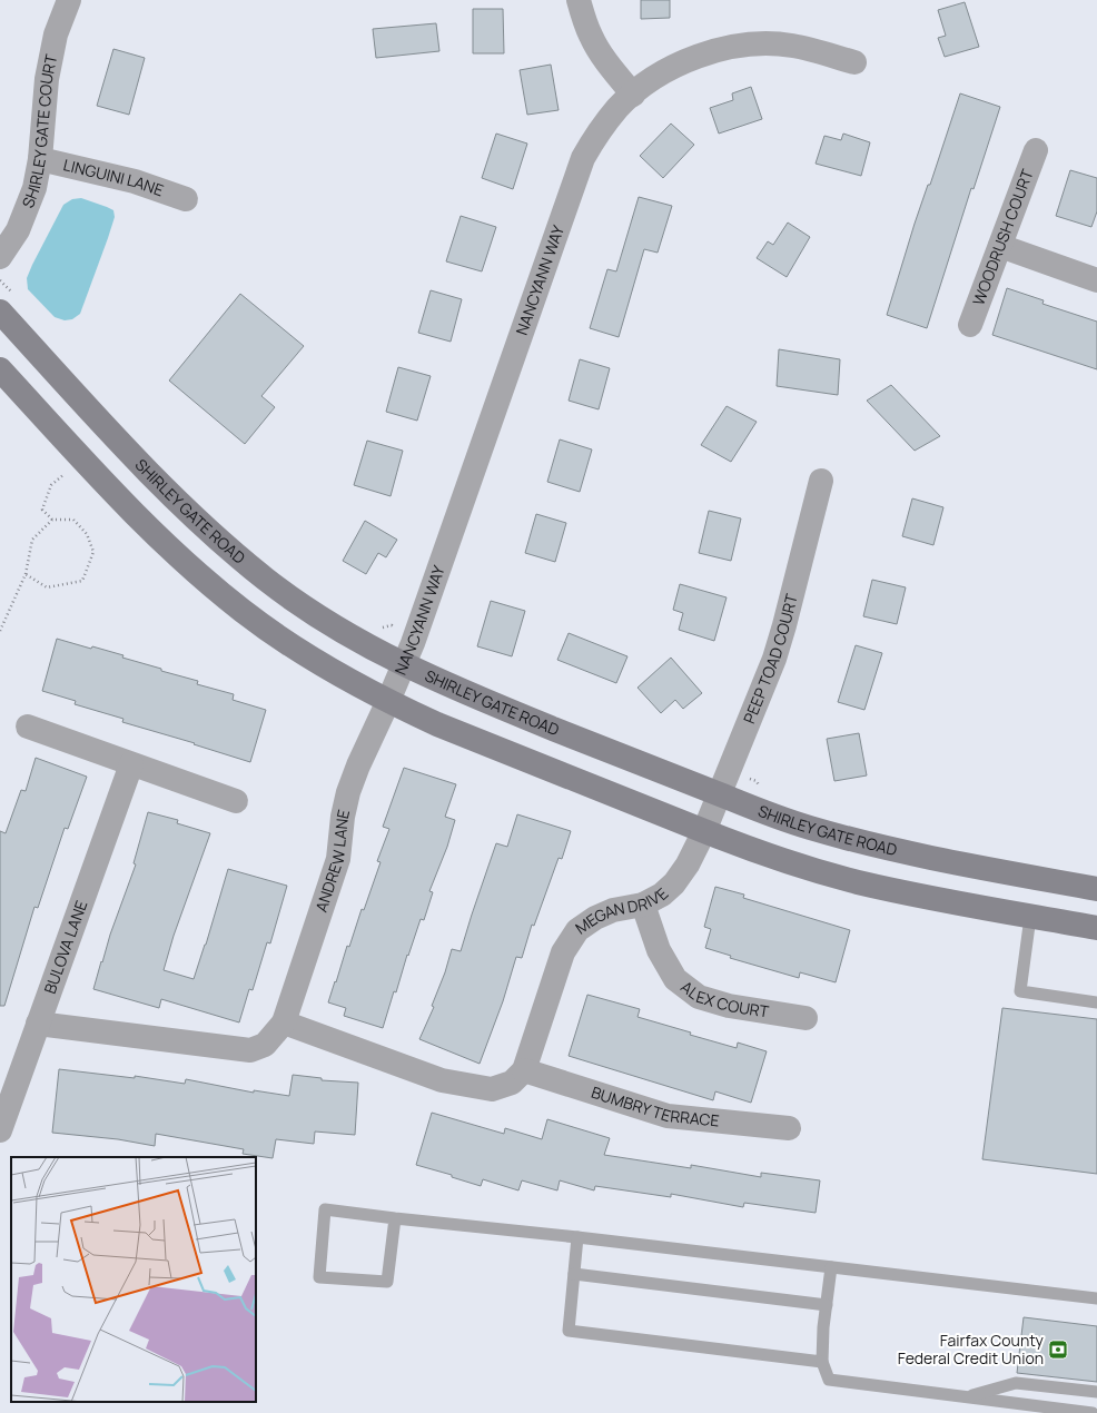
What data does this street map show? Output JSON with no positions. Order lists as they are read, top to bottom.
{
  "streets": {
    "main road": ["SHIRLEY GATE ROAD"],
    "street": [
      "SHIRLEY GATE COURT",
      "LINGUINI LANE",
      "WOODRUSH COURT",
      "NANCYANN WAY",
      "PEEP TOAD COURT",
      "ANDREW LANE",
      "MEGAN DRIVE",
      "BULOVA LANE",
      "ALEX COURT",
      "BUMBRY TERRACE"
    ]
  },
  "crossings": [
    ["SHIRLEY GATE COURT", "LINGUINI LANE"],
    ["NANCYANN WAY", "SHIRLEY GATE ROAD"],
    ["NANCYANN WAY", "ANDREW LANE"],
    ["SHIRLEY GATE ROAD", "PEEP TOAD COURT"],
    ["PEEP TOAD COURT", "MEGAN DRIVE"],
    ["ANDREW LANE", "BULOVA LANE"],
    ["MEGAN DRIVE", "ALEX COURT"],
    ["MEGAN DRIVE", "BUMBRY TERRACE"]
  ],
  "places": {
    "bank": ["Fairfax County Federal Credit Union"]
  }
}
